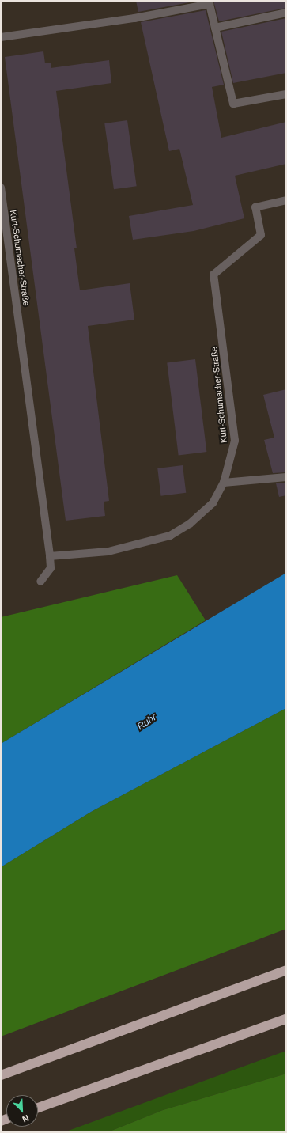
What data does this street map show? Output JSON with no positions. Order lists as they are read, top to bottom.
{
  "streets": {
    "street": ["Kurt-Schumacher-Straße"]
  },
  "water": ["Ruhr"],
  "north": "bottom right"
}
